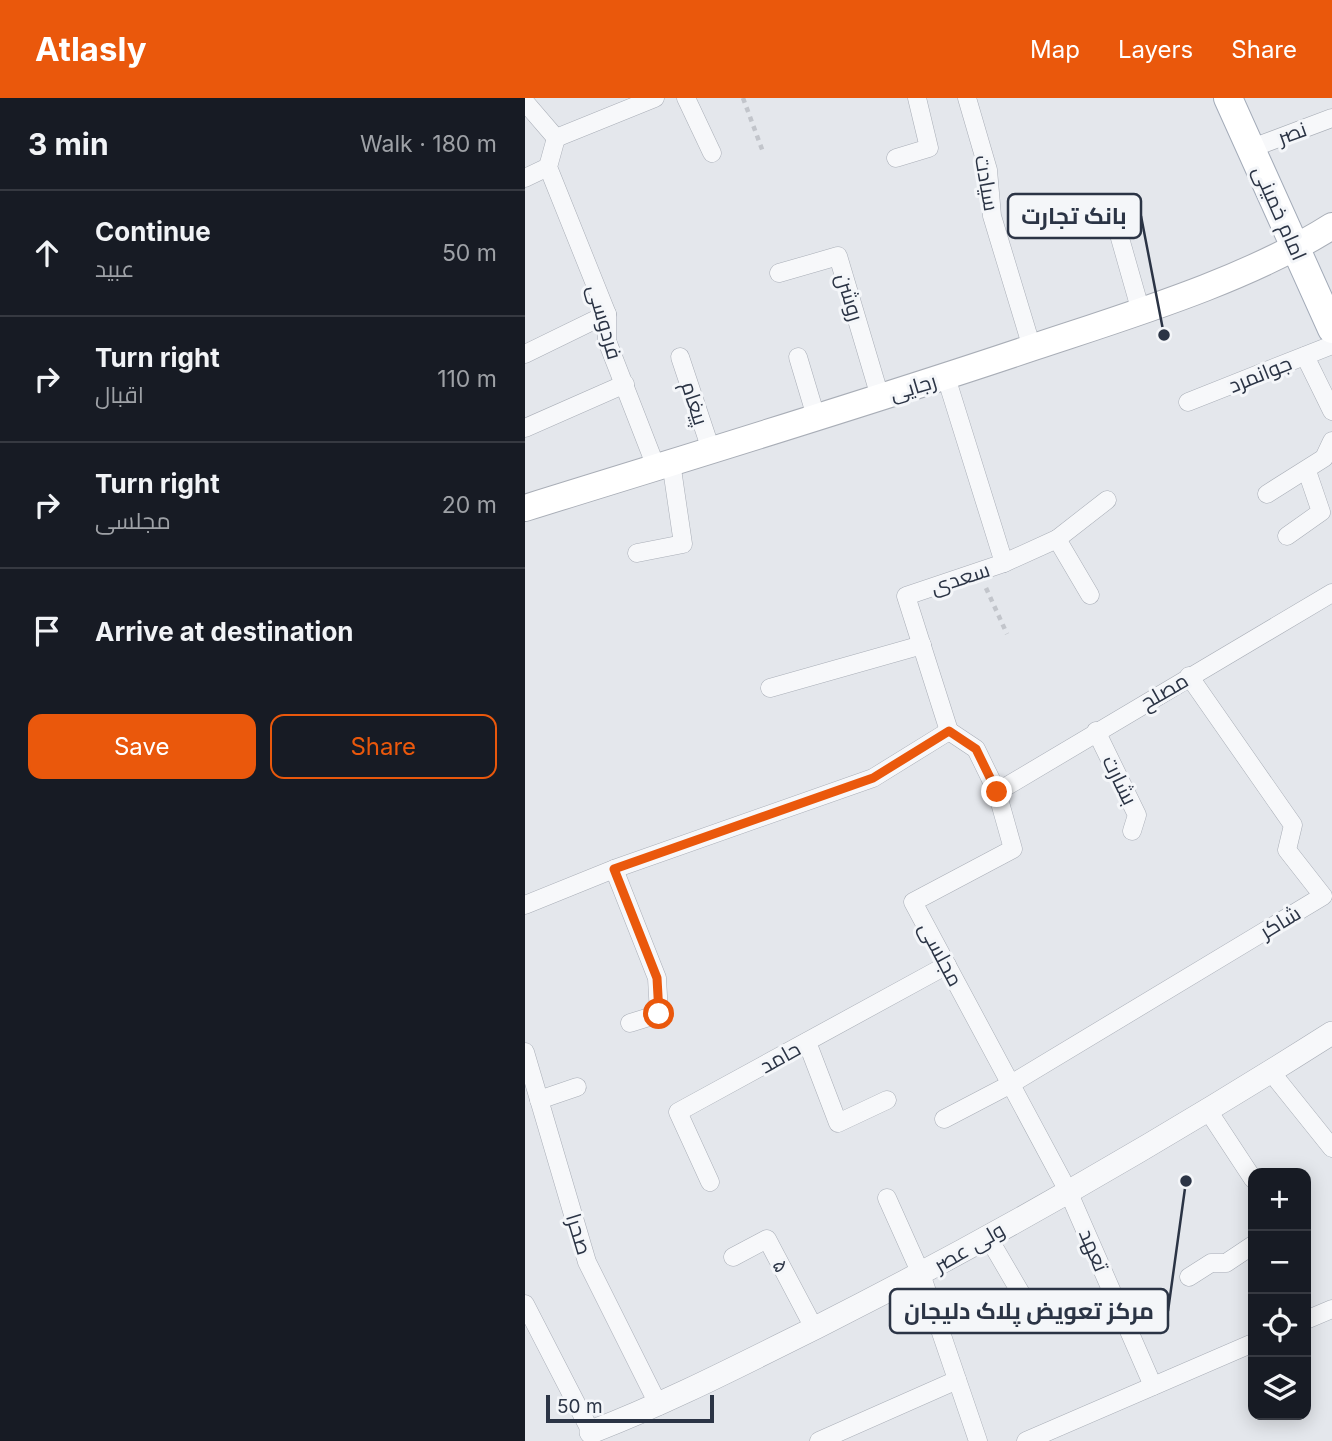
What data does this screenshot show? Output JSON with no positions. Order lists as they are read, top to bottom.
{
  "streets": {
    "main road": ["امام خمینی", "رجایی"],
    "street": [
      "نصر",
      "سیادت",
      "روشن",
      "فردوسی",
      "جوانمرد",
      "پیغام",
      "سعدی",
      "مصلح",
      "بشارت",
      "شاکر",
      "مجلسی",
      "حامد",
      "صحرا",
      "ولی عصر",
      "تعهد",
      "۵"
    ]
  },
  "crossings": [
    ["نصر", "امام خمینی"],
    ["سیادت", "رجایی"],
    ["امام خمینی", "رجایی"],
    ["روشن", "رجایی"],
    ["فردوسی", "رجایی"],
    ["رجایی", "پیغام"],
    ["رجایی", "سعدی"],
    ["سعدی", "مجلسی"],
    ["مصلح", "بشارت"],
    ["مصلح", "شاکر"],
    ["مصلح", "مجلسی"],
    ["شاکر", "مجلسی"],
    ["مجلسی", "حامد"],
    ["مجلسی", "ولی عصر"],
    ["مجلسی", "تعهد"],
    ["صحرا", "ولی عصر"],
    ["ولی عصر", "تعهد"],
    ["ولی عصر", "۵"]
  ],
  "places": ["بانک تجارت", "مرکز تعویض پلاک دلیجان"],
  "scale_bar": "50 m",
  "page": {
    "header": "Atlasly",
    "nav": ["Map", "Layers", "Share"],
    "heading": ["3 min", "Walk · 180 m"],
    "list": [
      ["Continue", "عبید", "50 m"],
      ["Turn right", "اقبال", "110 m"],
      ["Turn right", "مجلسی", "20 m"],
      "Arrive at destination"
    ],
    "buttons": ["Save", "Share"],
    "map_buttons": ["+", "−"],
    "scale": "50 m"
  }
}
